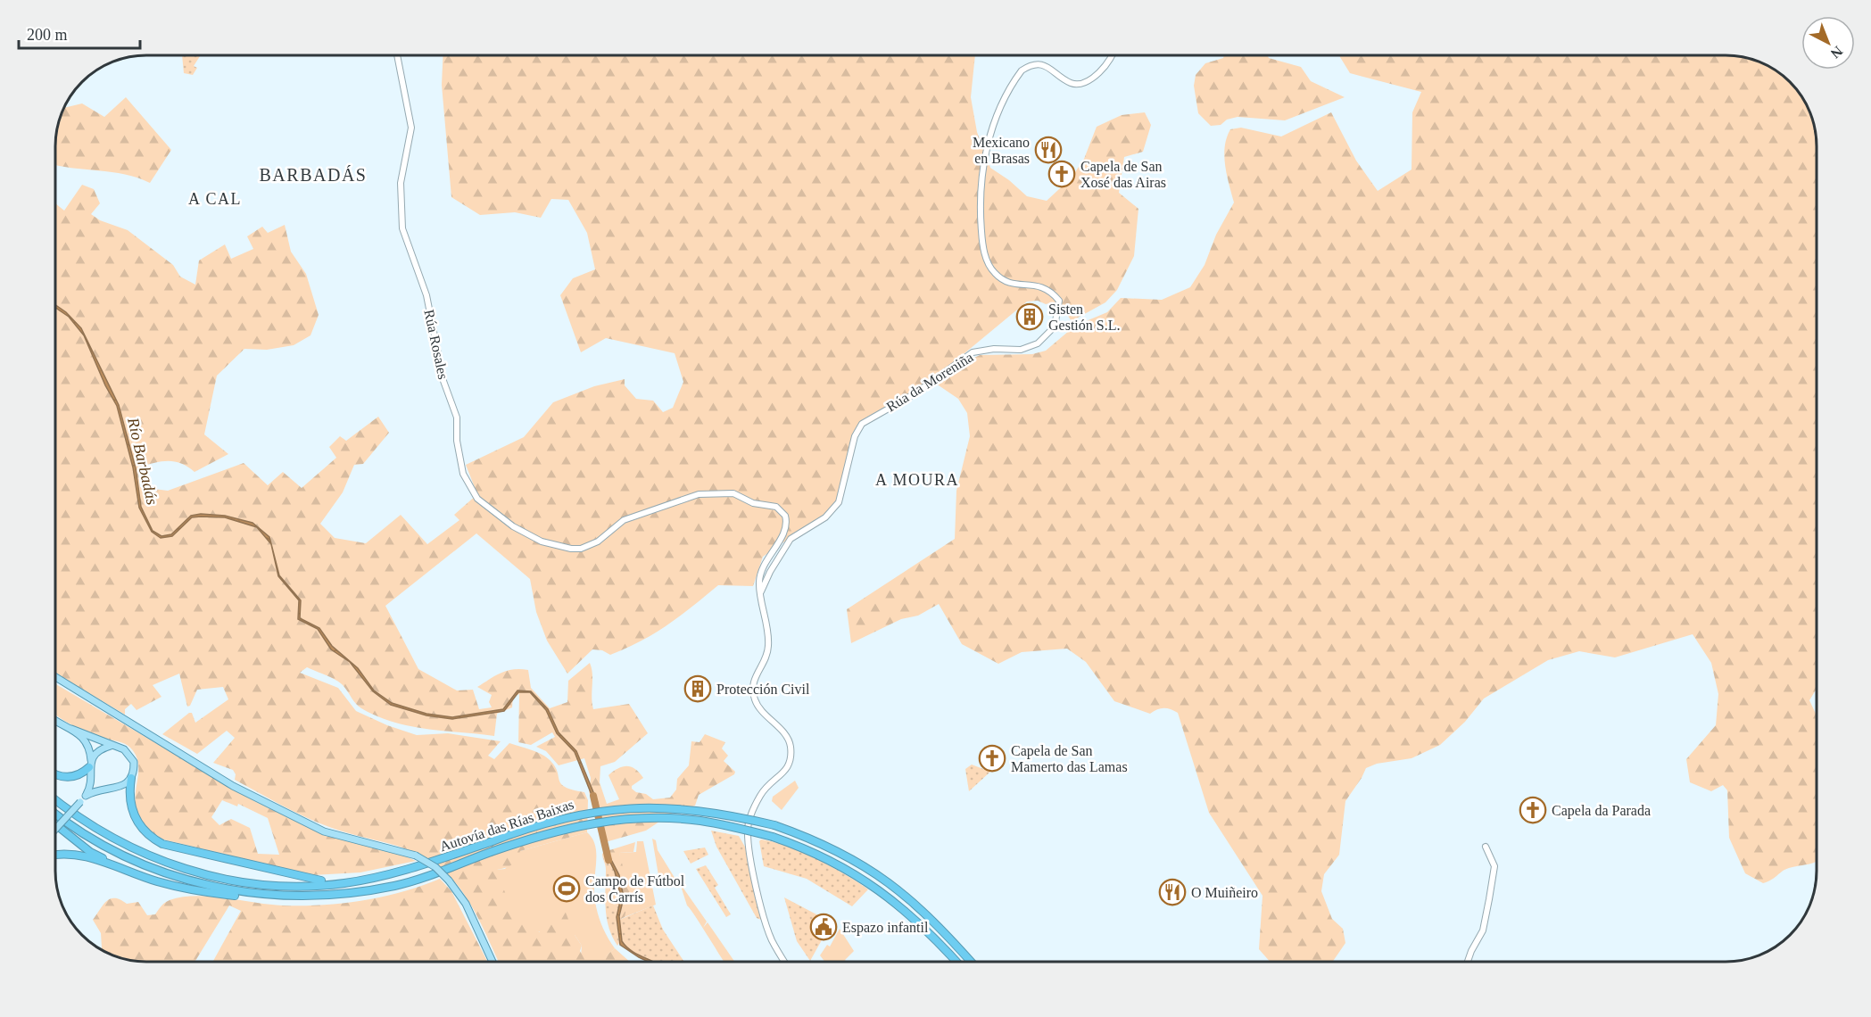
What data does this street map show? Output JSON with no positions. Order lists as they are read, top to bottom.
{
  "streets": {
    "highway": ["Autovía das Rías Baixas"],
    "street": ["Rúa Rosales", "Rúa da Moreniña"]
  },
  "crossings": [
    ["Rúa Rosales", "Rúa da Moreniña"]
  ],
  "districts": ["BARBADÁS", "A CAL", "A MOURA"],
  "water": ["Río Barbadás"],
  "places": {
    "restaurant": ["Mexicano en Brasas", "O Muiñeiro"],
    "church": ["Capela de San Xosé das Airas", "Capela de San Mamerto das Lamas", "Capela da Parada"],
    "building": ["Sisten Gestión S.L.", "Protección Civil"],
    "sports": ["Campo de Fútbol dos Carrís"],
    "public building": ["Espazo infantil"]
  },
  "scale_bar": "200 m",
  "north": "bottom right"
}
